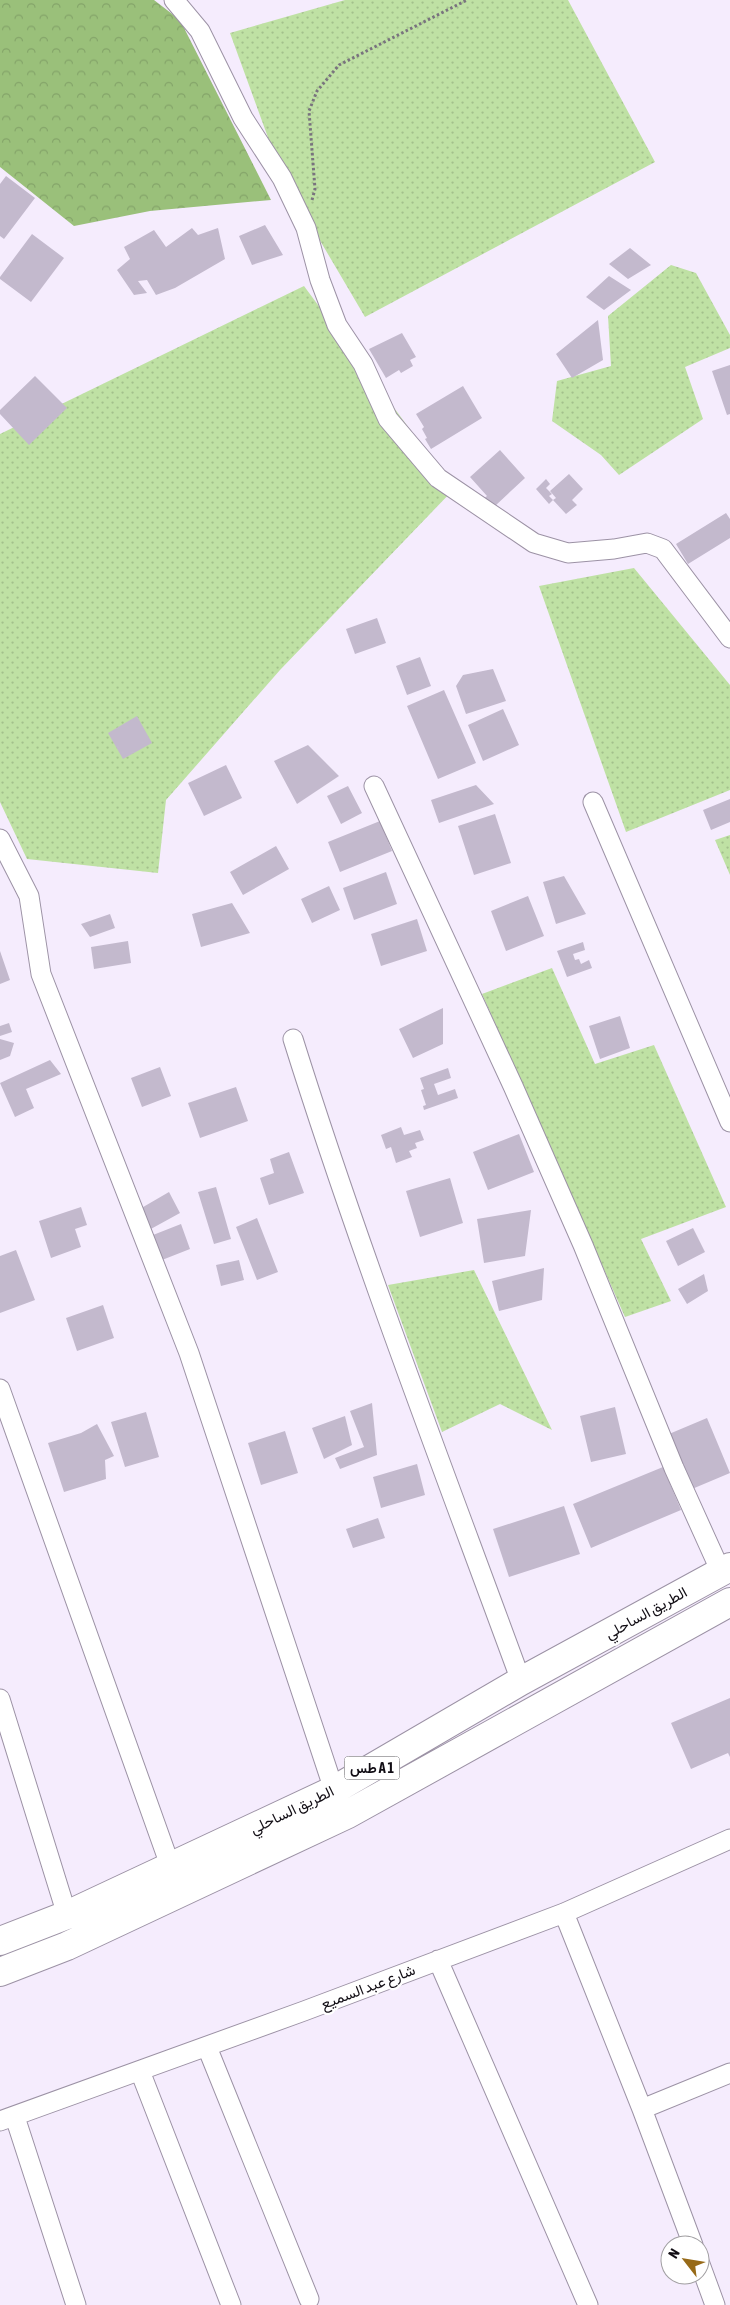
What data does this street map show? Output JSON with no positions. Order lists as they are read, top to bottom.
{
  "streets": {
    "highway": ["الطريق الساحلي", "طس A 1"],
    "street": ["شارع عبد السميع"]
  },
  "north": "top left"
}
